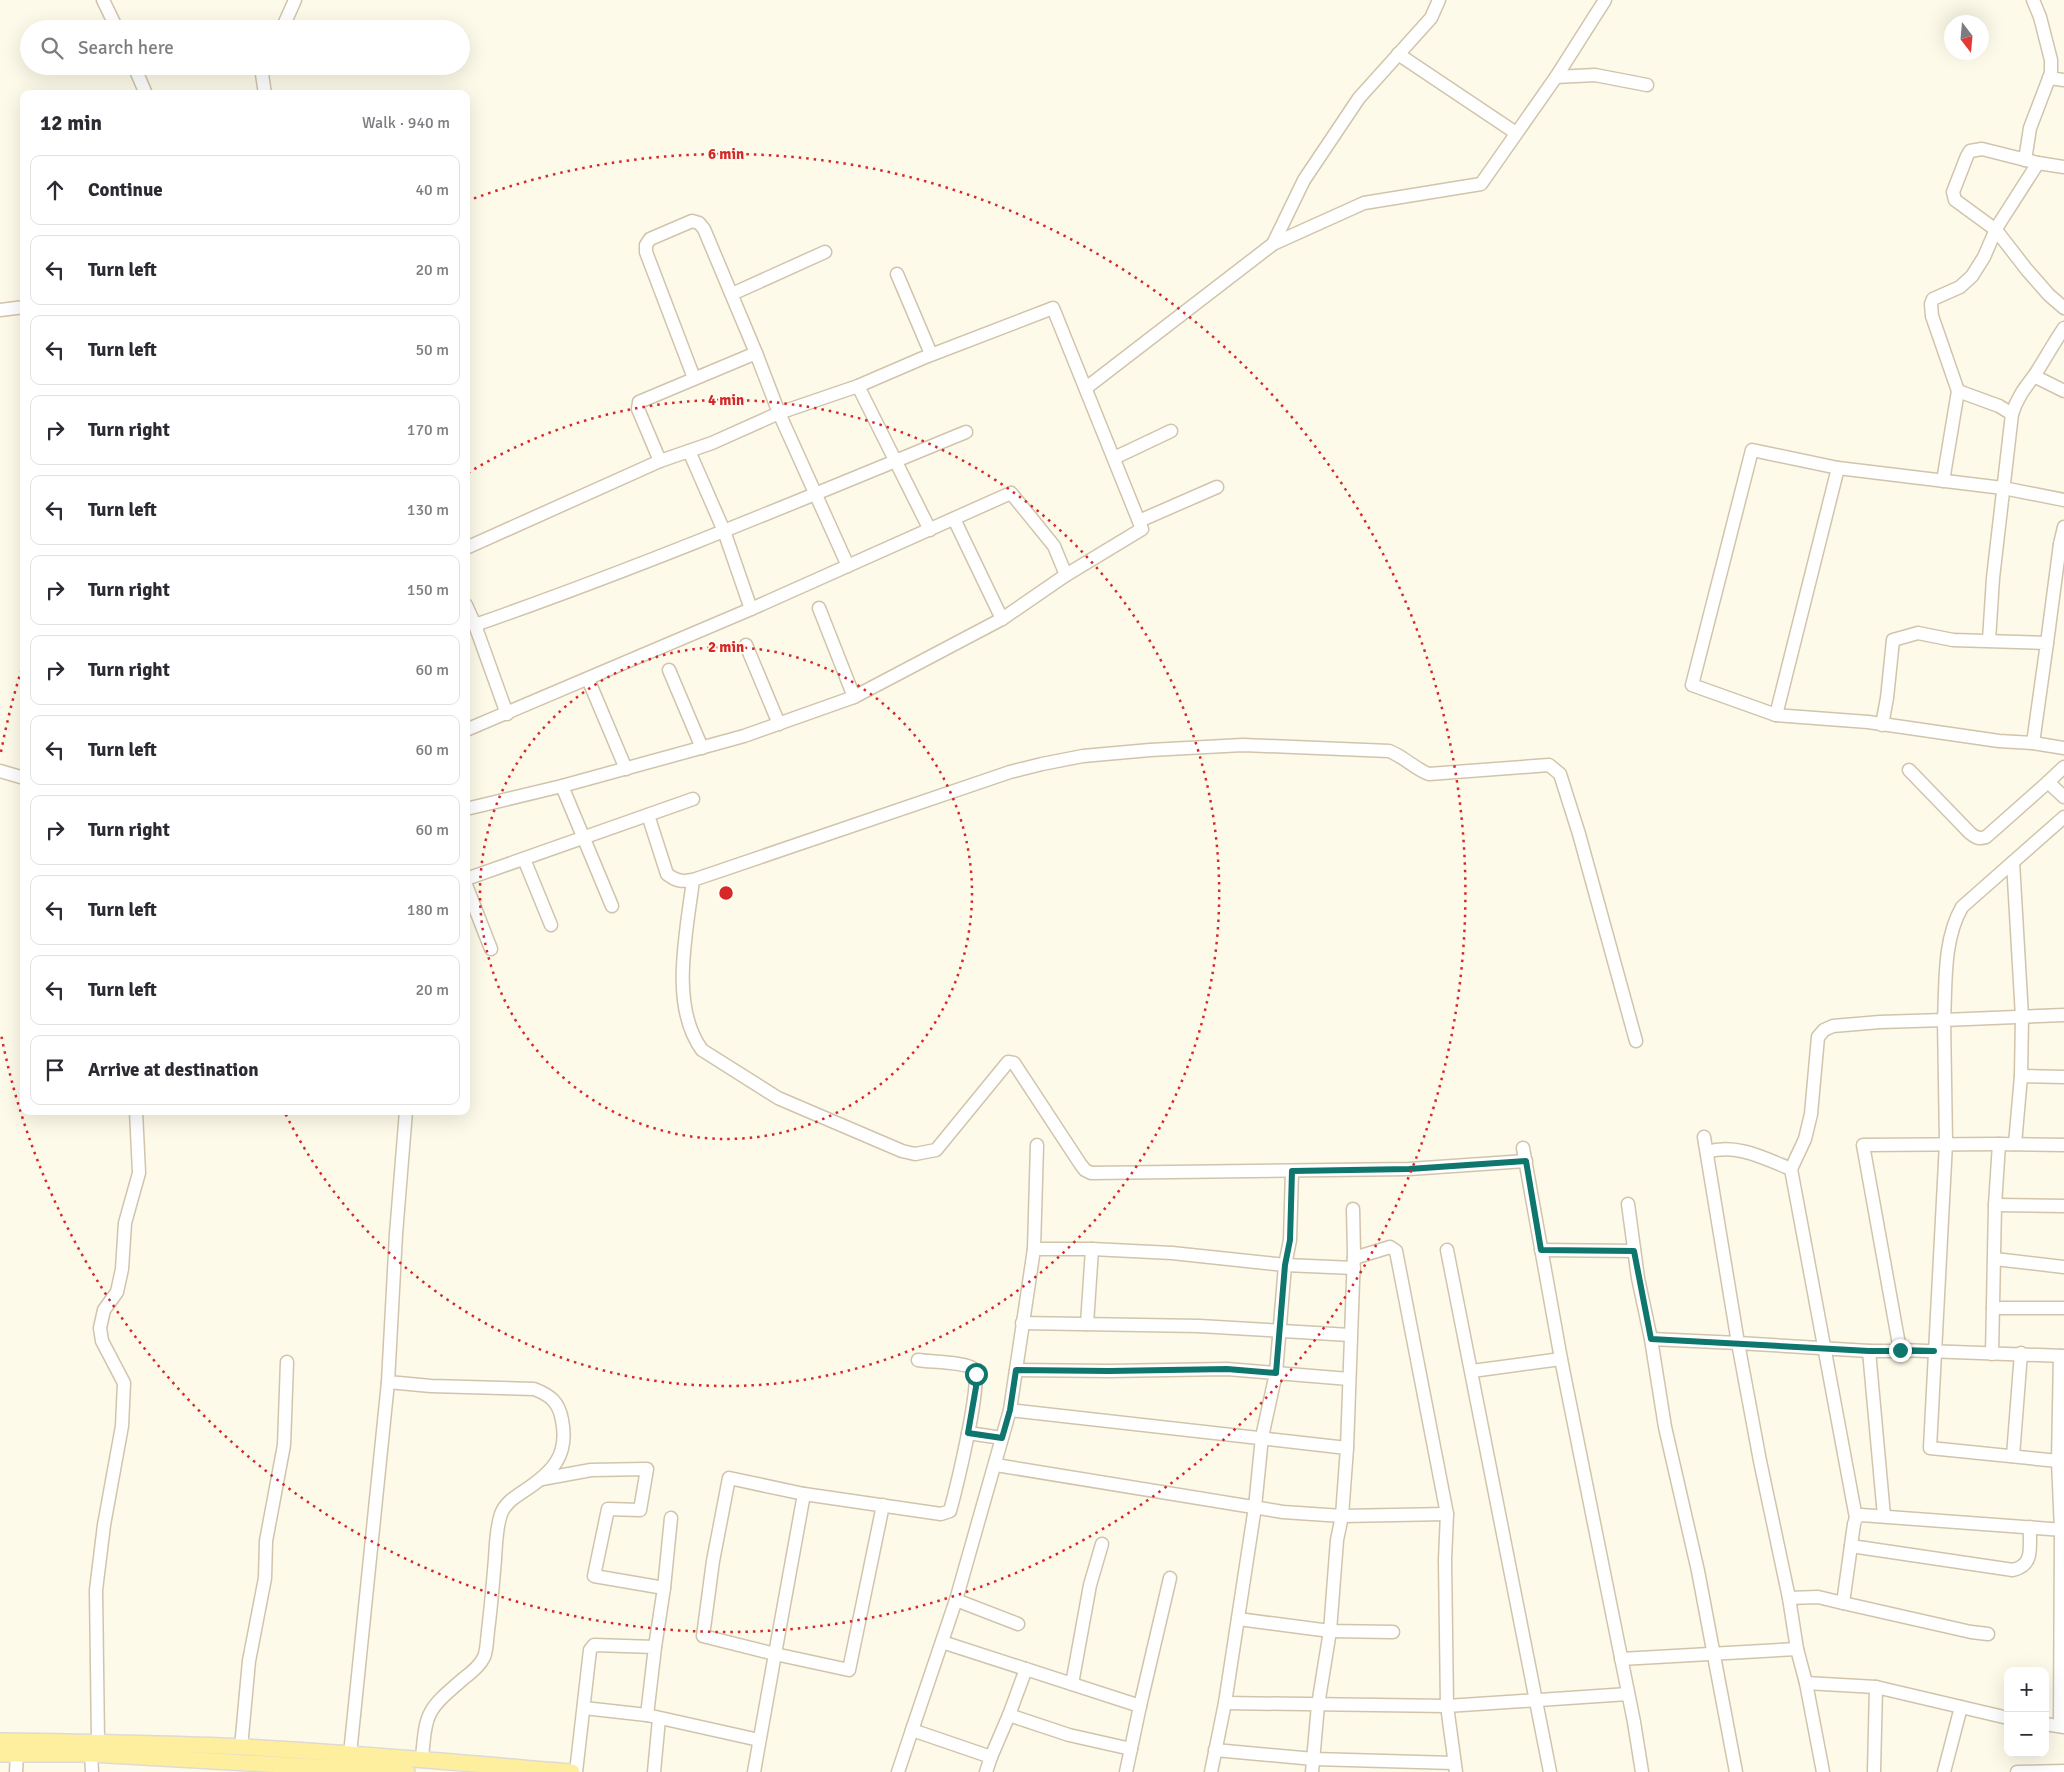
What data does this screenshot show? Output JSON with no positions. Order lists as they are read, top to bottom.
{
  "north": "bottom",
  "page": {
    "search": "Search here",
    "heading": ["12 min", "Walk · 940 m"],
    "list": [
      ["Continue", "40 m"],
      ["Turn left", "20 m"],
      ["Turn left", "50 m"],
      ["Turn right", "170 m"],
      ["Turn left", "130 m"],
      ["Turn right", "150 m"],
      ["Turn right", "60 m"],
      ["Turn left", "60 m"],
      ["Turn right", "60 m"],
      ["Turn left", "180 m"],
      ["Turn left", "20 m"],
      "Arrive at destination"
    ],
    "map_buttons": ["+", "−"]
  },
  "rings": ["6 min", "4 min", "2 min"]
}
